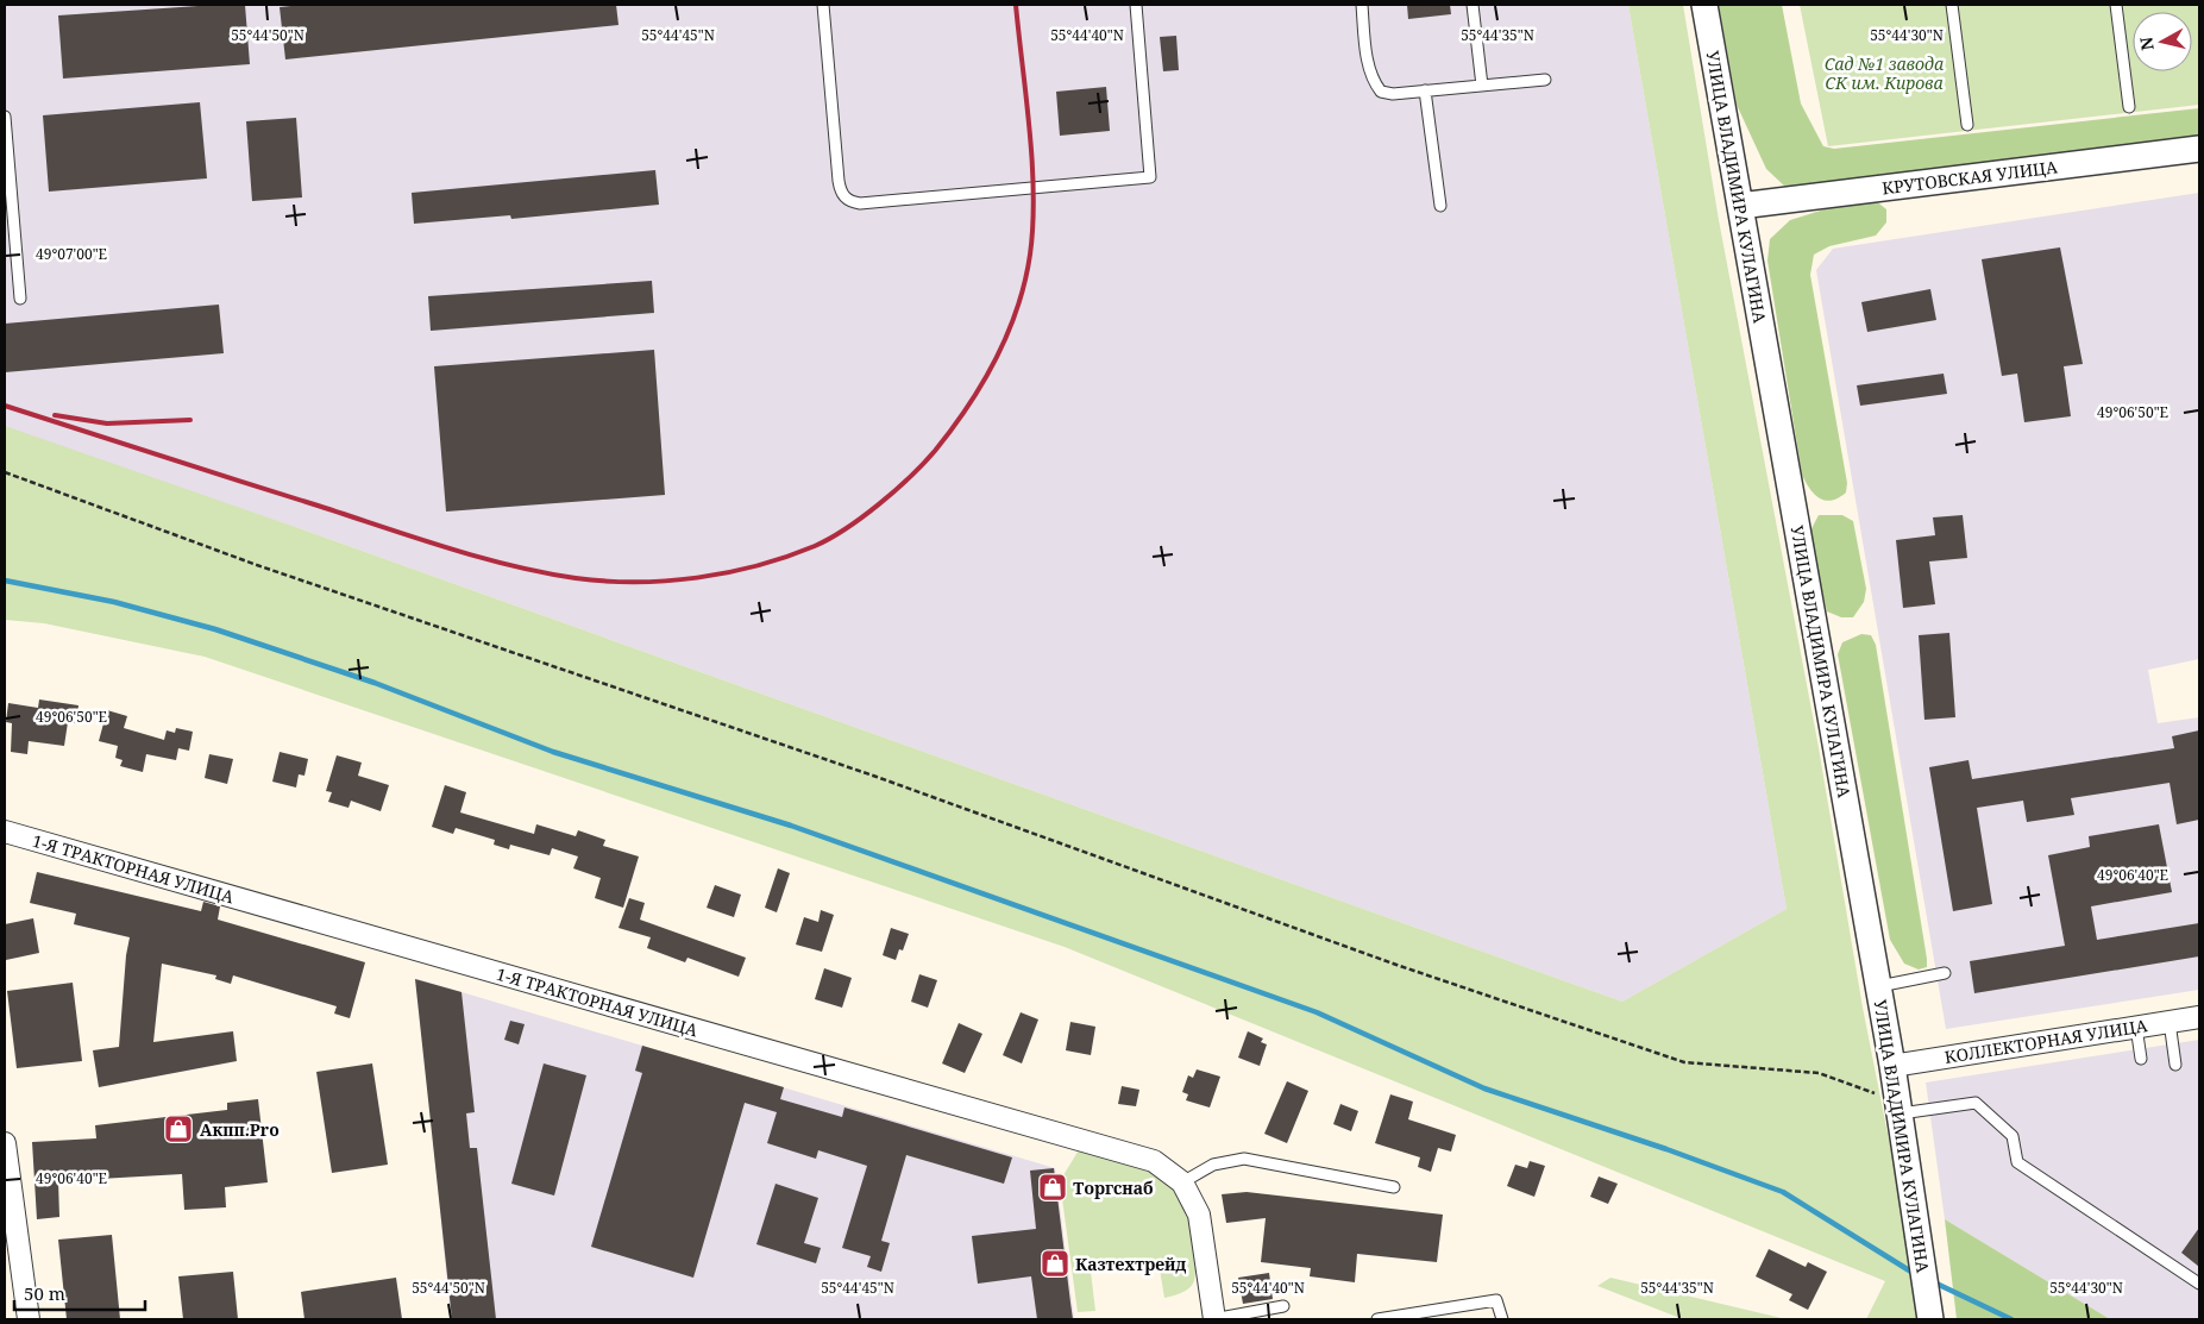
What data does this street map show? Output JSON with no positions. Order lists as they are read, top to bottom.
{
  "streets": {
    "street": [
      "КРУТОВСКАЯ УЛИЦА",
      "УЛИЦА ВЛАДИМИРА КУЛАГИНА",
      "1-Я ТРАКТОРНАЯ УЛИЦА",
      "КОЛЛЕКТОРНАЯ УЛИЦА"
    ]
  },
  "crossings": [
    ["КРУТОВСКАЯ УЛИЦА", "УЛИЦА ВЛАДИМИРА КУЛАГИНА"],
    ["УЛИЦА ВЛАДИМИРА КУЛАГИНА", "КОЛЛЕКТОРНАЯ УЛИЦА"]
  ],
  "parks": ["Сад №1 завода СК им. Кирова"],
  "places": {
    "shop": ["Акпп.Pro", "Торгснаб", "Казтехтрейд"]
  },
  "scale_bar": "50 m",
  "north": "left",
  "coordinates": [
    "55°44'50\"N",
    "55°44'45\"N",
    "55°44'40\"N",
    "55°44'35\"N",
    "55°44'30\"N",
    "49°07'00\"E",
    "49°06'50\"E",
    "49°06'40\"E"
  ]
}
